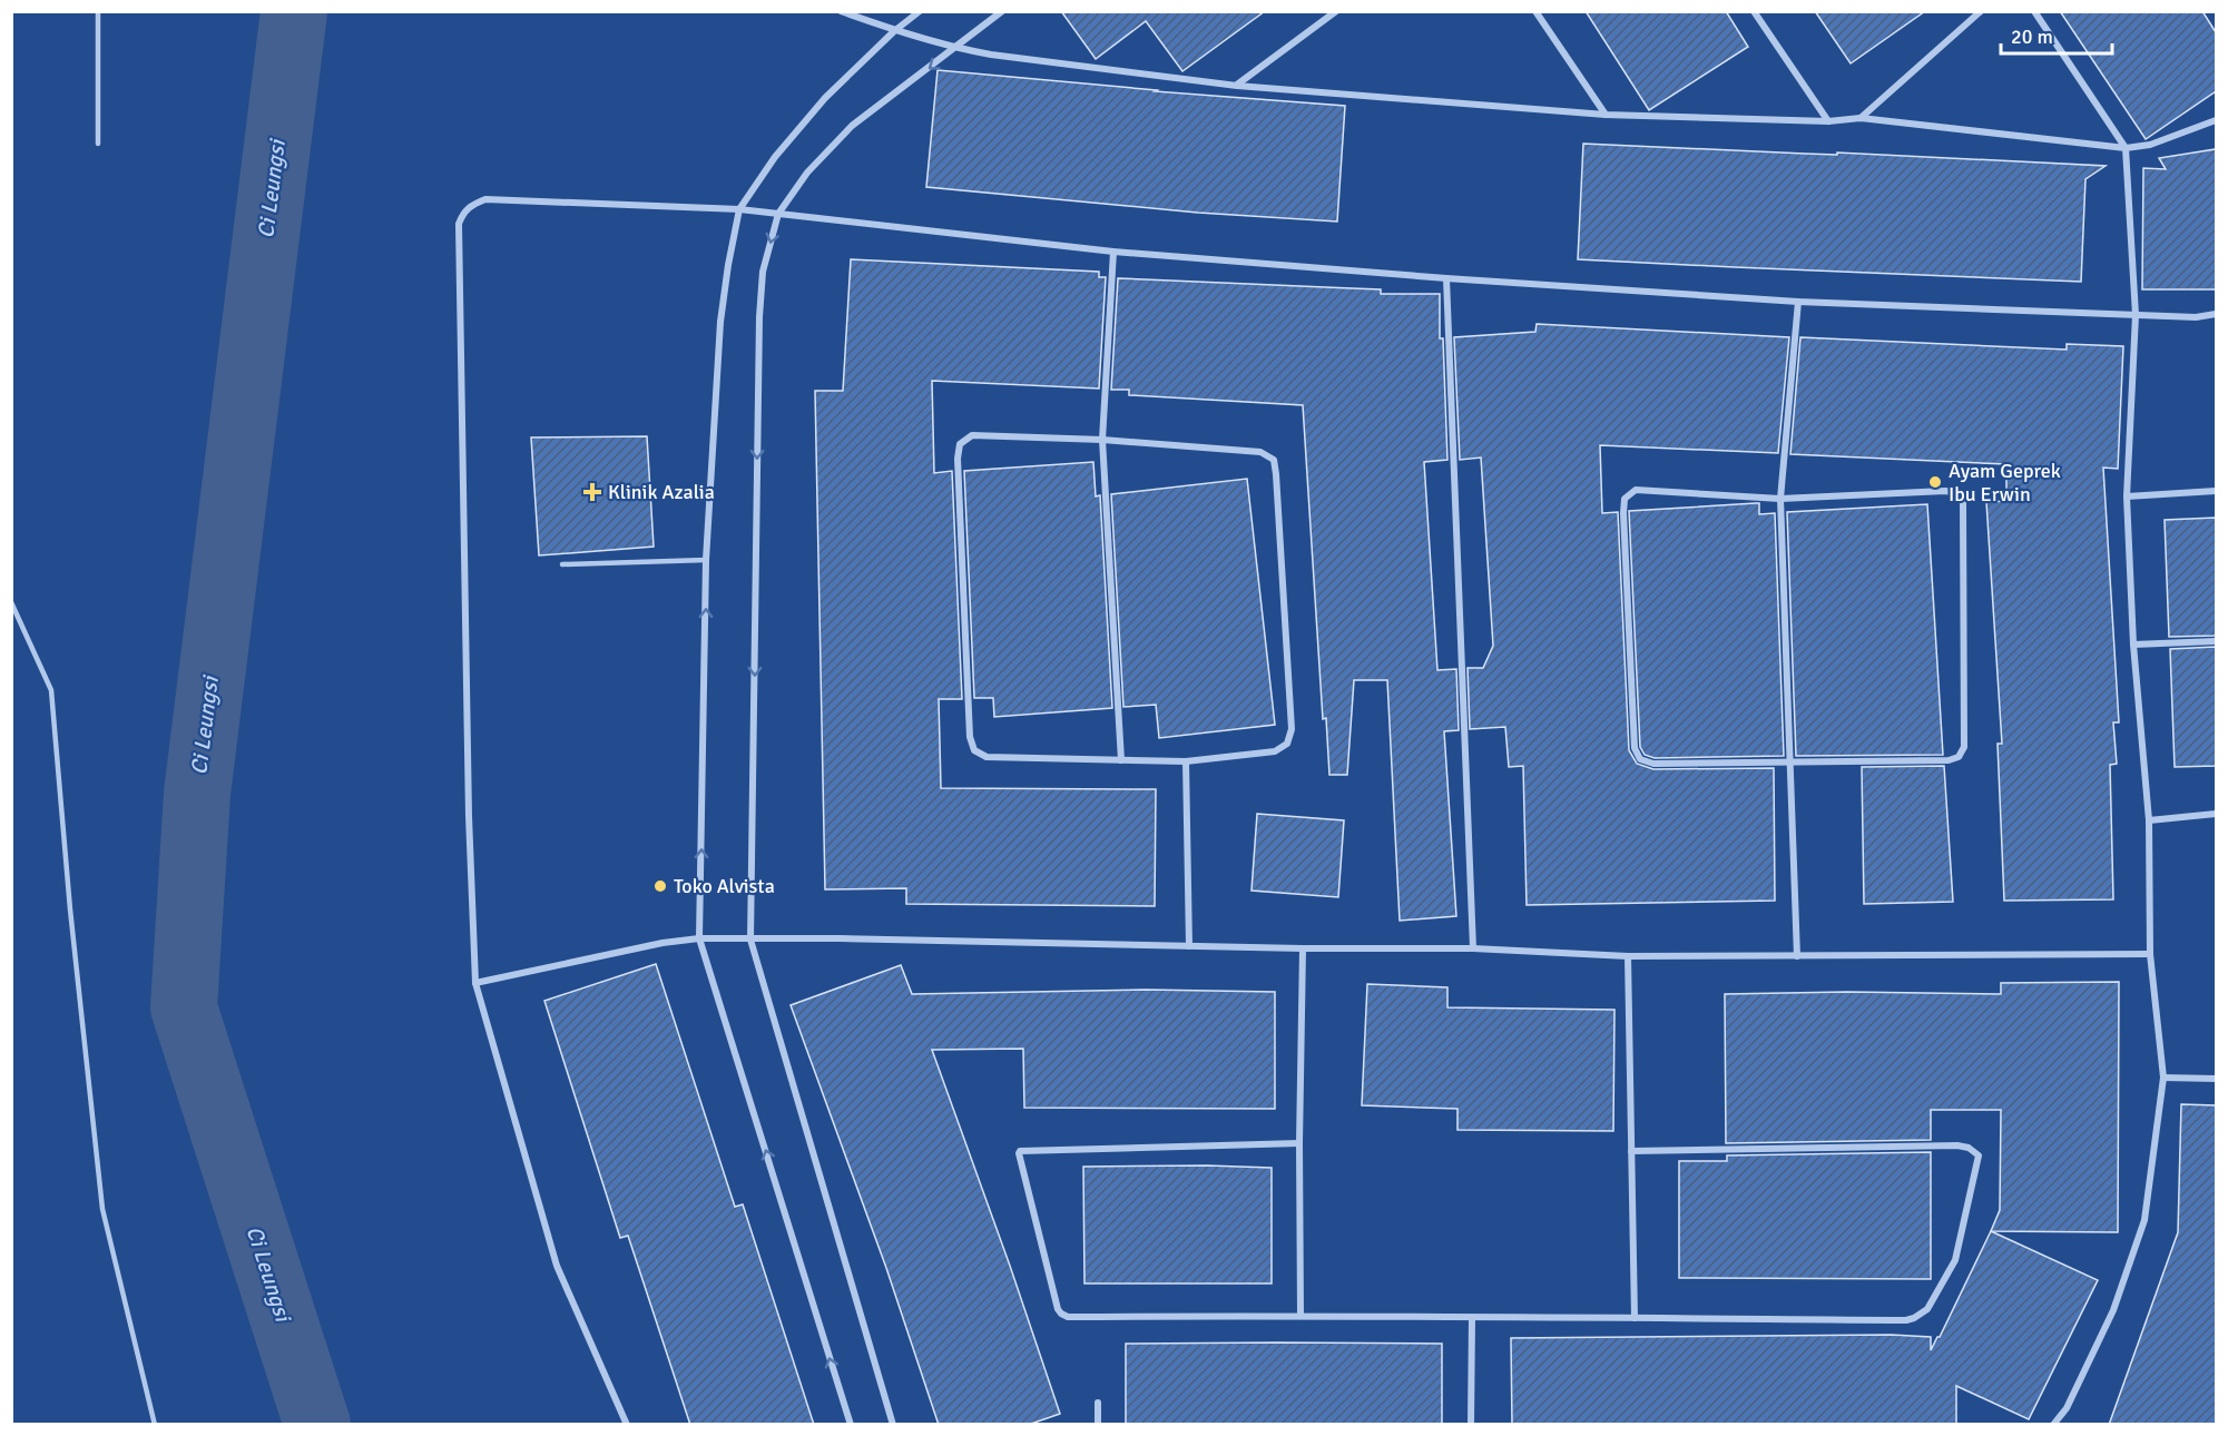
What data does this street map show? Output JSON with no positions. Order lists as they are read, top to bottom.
{
  "water": ["Ci Leungsi"],
  "places": {
    "other": ["Ayam Geprek Ibu Erwin", "Toko Alvista"],
    "health": ["Klinik Azalia"]
  },
  "scale_bar": "20 m"
}
